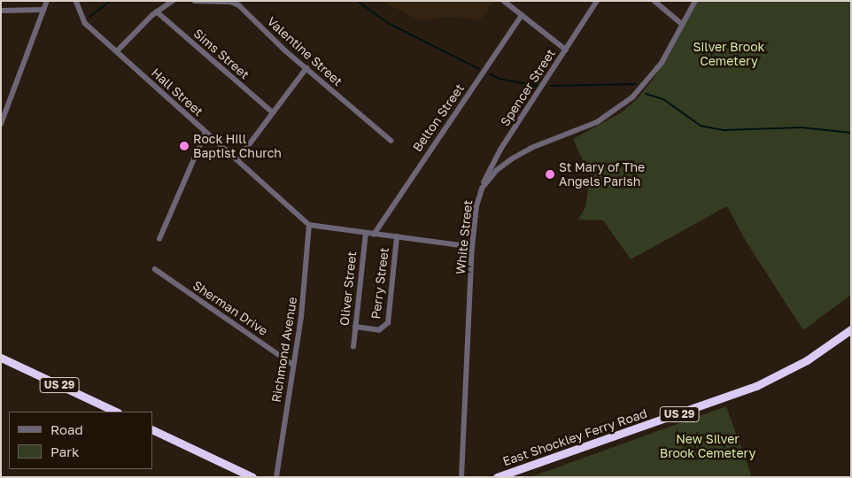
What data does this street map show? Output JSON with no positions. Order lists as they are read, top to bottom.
{
  "streets": {
    "highway": ["US 29", "East Shockley Ferry Road"],
    "street": [
      "Valentine Street",
      "Sims Street",
      "Spencer Street",
      "Hall Street",
      "Belton Street",
      "White Street",
      "Perry Street",
      "Oliver Street",
      "Sherman Drive",
      "Richmond Avenue"
    ]
  },
  "crossings": [
    ["Spencer Street", "White Street"],
    ["Hall Street", "Richmond Avenue"],
    ["Perry Street", "Oliver Street"],
    ["Sherman Drive", "Richmond Avenue"]
  ],
  "parks": ["Silver Brook Cemetery", "New Silver Brook Cemetery"],
  "places": ["Rock Hill Baptist Church", "St Mary of The Angels Parish"],
  "legend": ["Road", "Park"]
}
